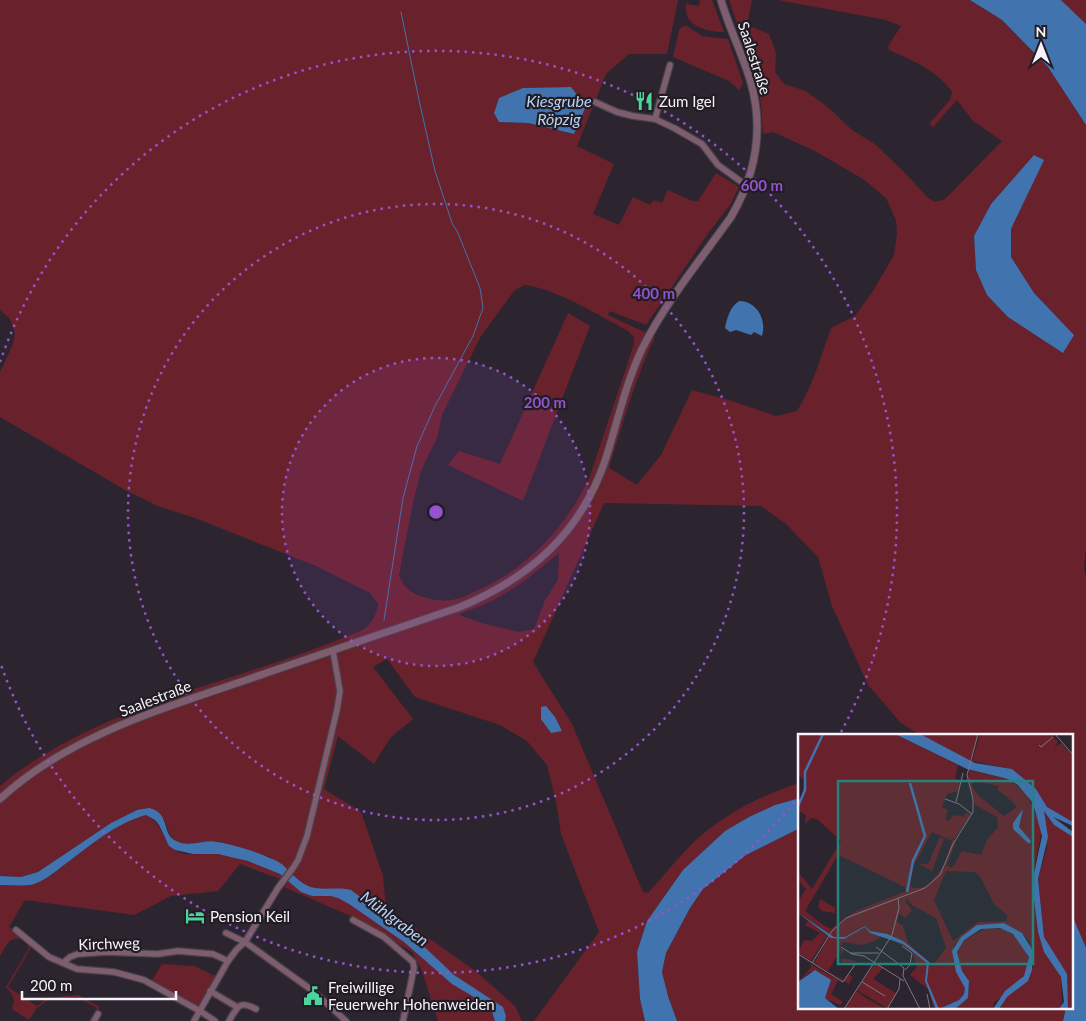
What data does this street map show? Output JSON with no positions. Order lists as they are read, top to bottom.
{
  "streets": {
    "street": ["Saalestraße", "Kirchweg"]
  },
  "water": ["Kiesgrube Röpzig", "Mühlgraben"],
  "places": {
    "restaurant": ["Zum Igel"],
    "hotel": ["Pension Keil"],
    "public building": ["Freiwillige Feuerwehr Hohenweiden"]
  },
  "scale_bar": "200 m",
  "north": "top",
  "rings": ["600 m", "400 m", "200 m"]
}
